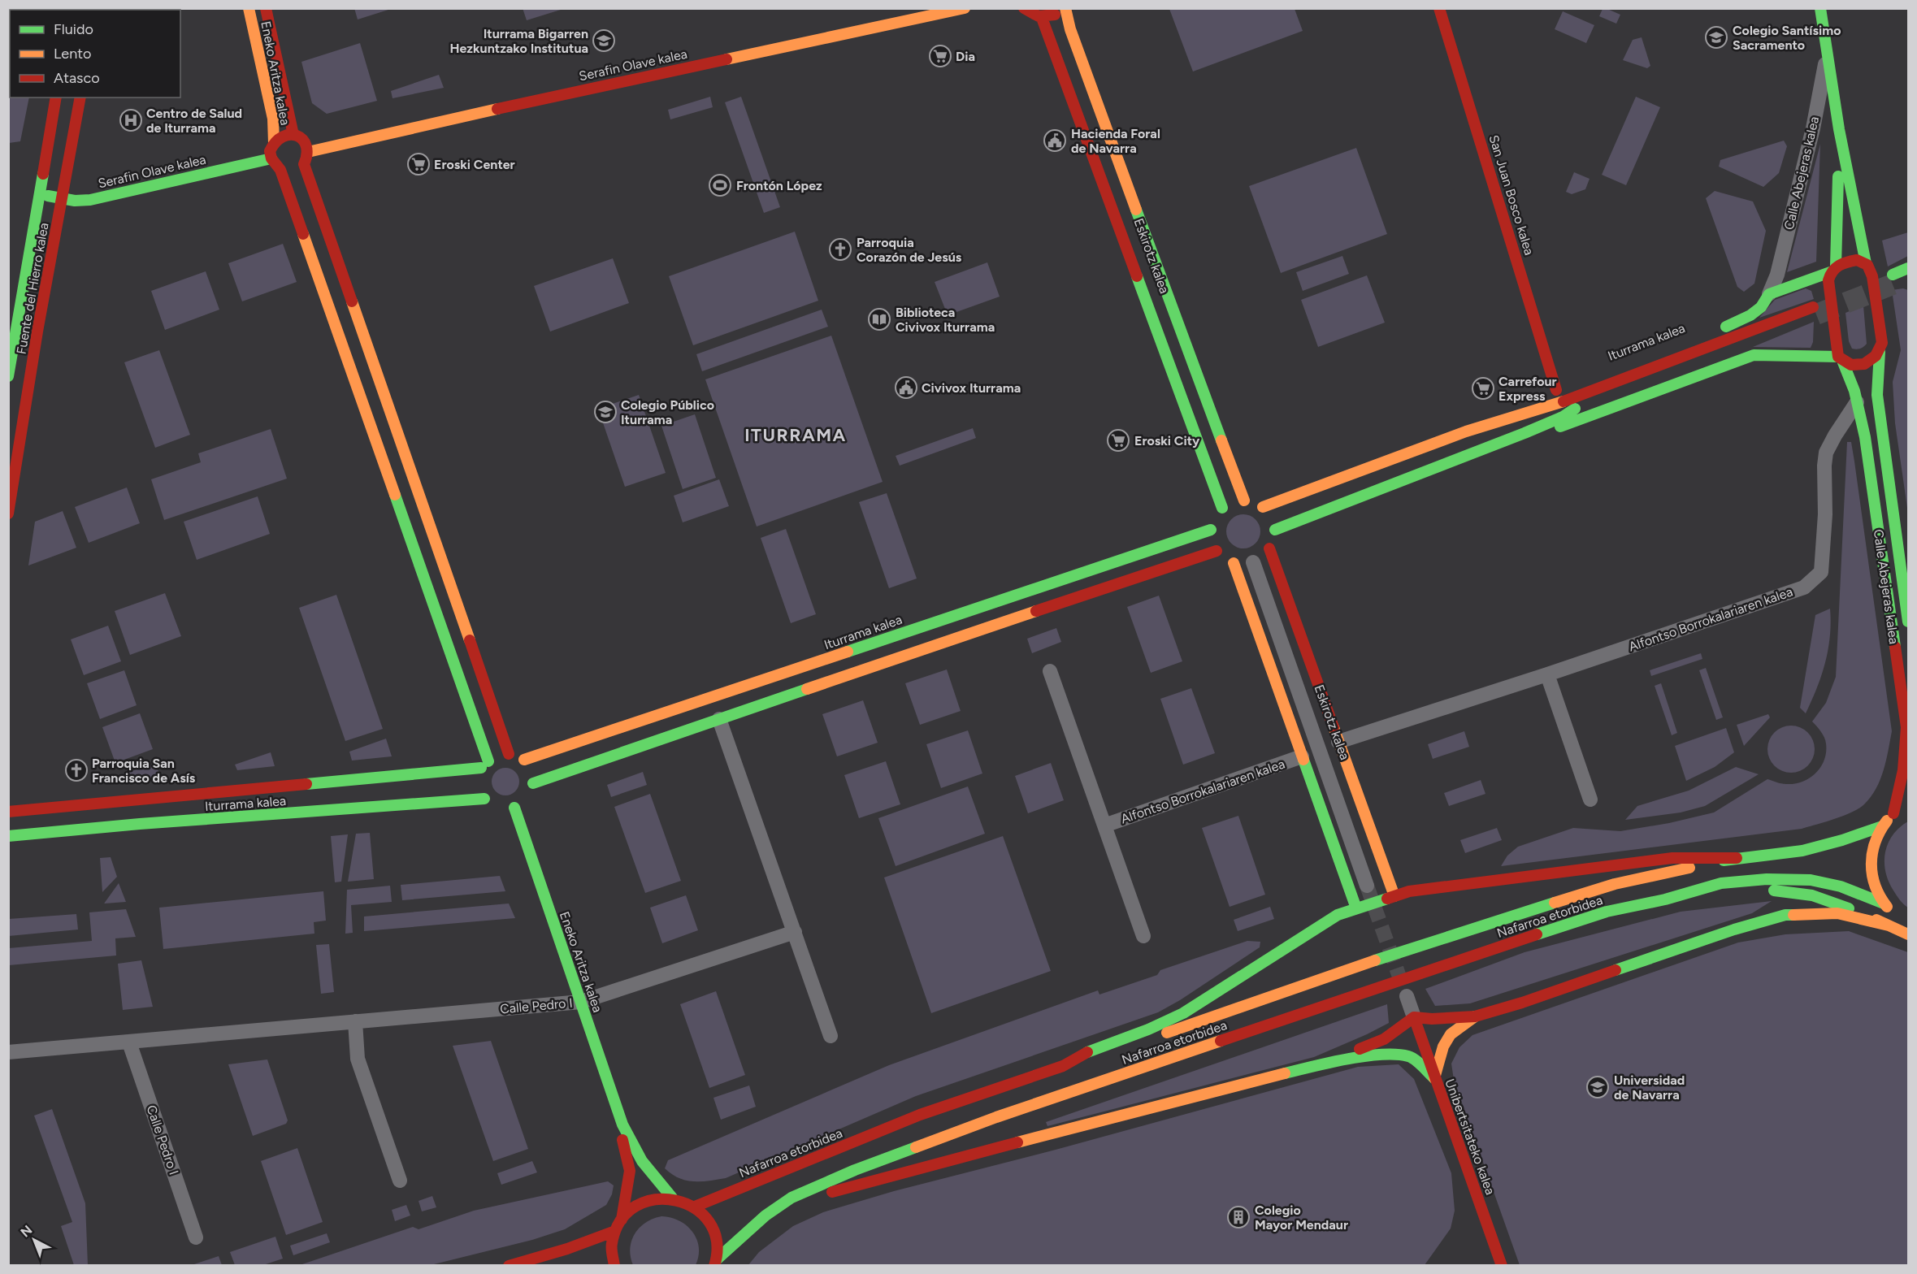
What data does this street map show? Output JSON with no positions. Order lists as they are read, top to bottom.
{
  "streets": {
    "street": [
      "Serafin Olave kalea",
      "Eneko Aritza kalea",
      "Calle Abejeras kalea",
      "San Juan Bosco kalea",
      "Eskirotz kalea",
      "Fuente del Hierro kalea",
      "Iturrama kalea",
      "Alfontso Borrokalariaren kalea",
      "Nafarroa etorbidea",
      "Calle Pedro I",
      "Unibertsitateko kalea"
    ]
  },
  "crossings": [
    ["Serafin Olave kalea", "Eneko Aritza kalea"],
    ["Serafin Olave kalea", "Fuente del Hierro kalea"],
    ["Eneko Aritza kalea", "Calle Pedro I"],
    ["Calle Abejeras kalea", "Iturrama kalea"],
    ["Calle Abejeras kalea", "Alfontso Borrokalariaren kalea"],
    ["San Juan Bosco kalea", "Iturrama kalea"],
    ["Eskirotz kalea", "Iturrama kalea"],
    ["Eskirotz kalea", "Alfontso Borrokalariaren kalea"],
    ["Eskirotz kalea", "Nafarroa etorbidea"]
  ],
  "districts": ["ITURRAMA"],
  "places": {
    "school or university": [
      "Colegio Santísimo Sacramento",
      "Iturrama Bigarren Hezkuntzako Institutua",
      "Colegio Público Iturrama",
      "Universidad de Navarra"
    ],
    "supermarket": [
      "Dia",
      "Eroski Center",
      "Carrefour Express",
      "Eroski City"
    ],
    "hospital": ["Centro de Salud de Iturrama"],
    "public building": ["Hacienda Foral de Navarra", "Civivox Iturrama"],
    "sports": ["Frontón López"],
    "church": ["Parroquia Corazón de Jesús", "Parroquia San Francisco de Asís"],
    "library": ["Biblioteca Civivox Iturrama"],
    "building": ["Colegio Mayor Mendaur"]
  },
  "legend": ["Fluido", "Lento", "Atasco"],
  "north": "top left"
}
